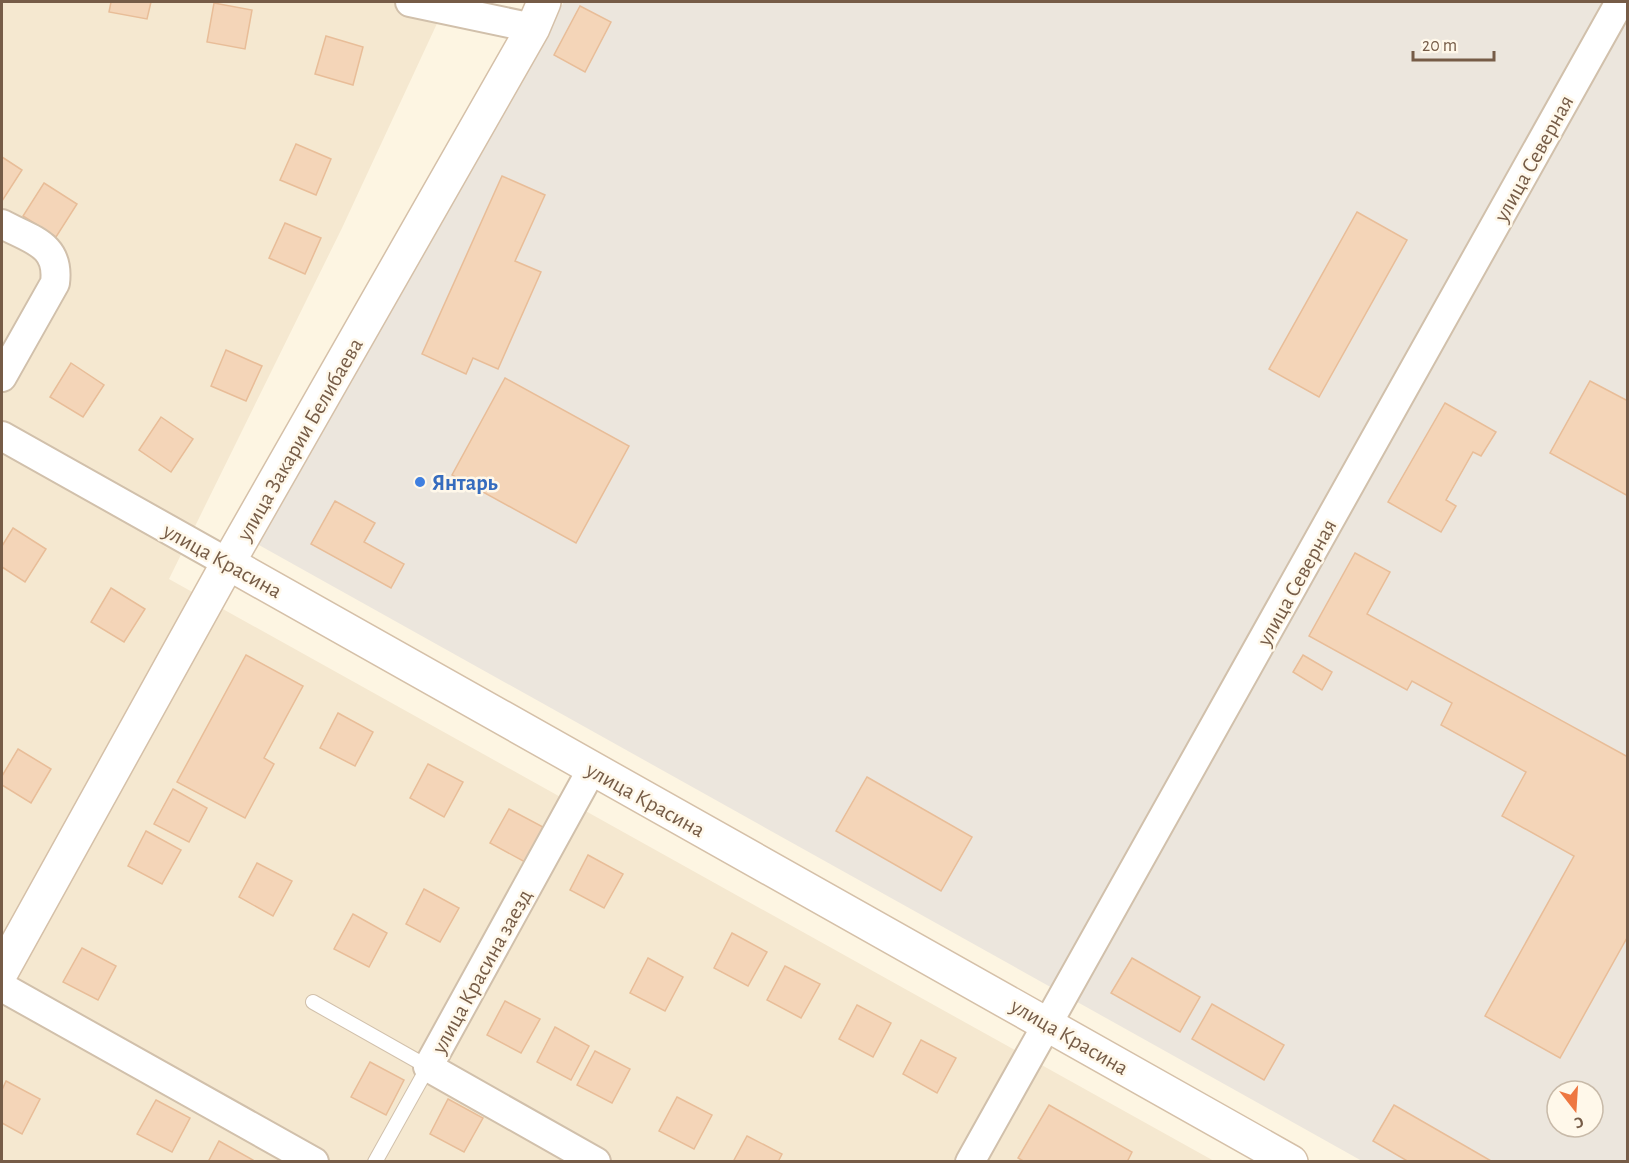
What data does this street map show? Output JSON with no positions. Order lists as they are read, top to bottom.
{
  "streets": {
    "street": [
      "улица Северная",
      "улица Закарии Белибаева",
      "улица Красина",
      "улица Красина заезд"
    ]
  },
  "crossings": [
    ["улица Северная", "улица Красина"],
    ["улица Закарии Белибаева", "улица Красина"],
    ["улица Красина", "улица Красина заезд"]
  ],
  "places": ["Янтарь"],
  "scale_bar": "20 m",
  "north": "bottom"
}
